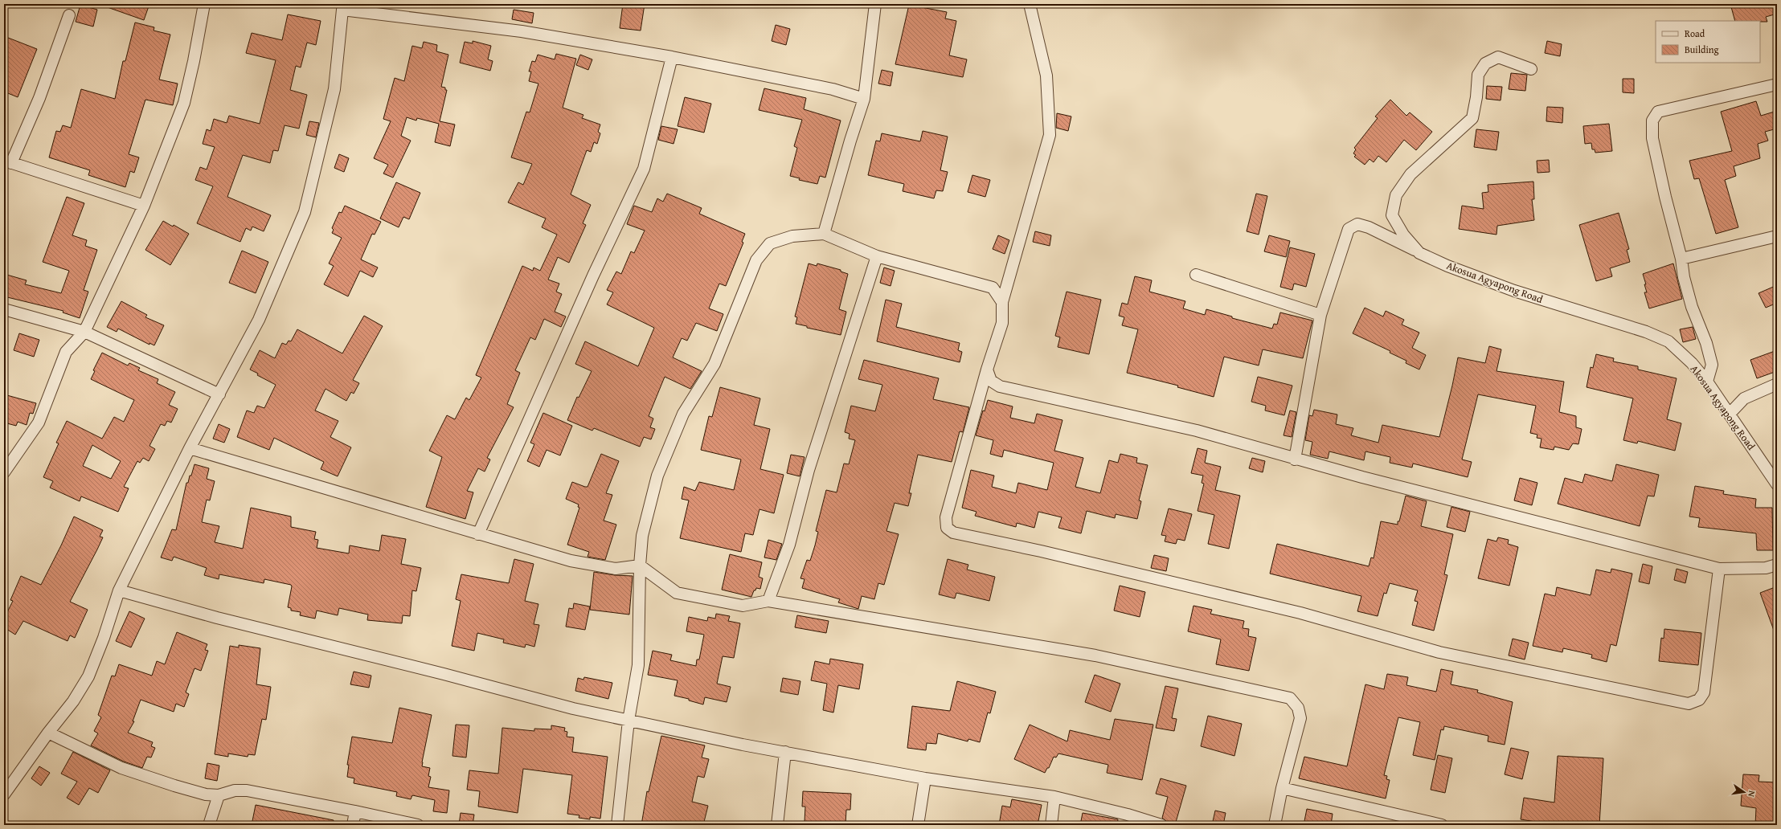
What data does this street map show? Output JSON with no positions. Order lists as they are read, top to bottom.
{
  "streets": {
    "street": ["Akosua Agyapong Road"]
  },
  "legend": ["Road", "Building"],
  "north": "right"
}
